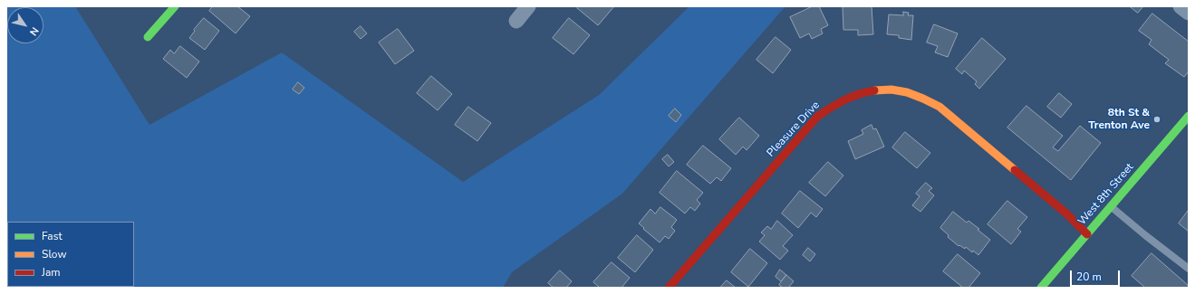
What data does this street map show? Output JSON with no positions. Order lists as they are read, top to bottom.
{
  "streets": {
    "street": ["Pleasure Drive", "West 8th Street"]
  },
  "crossings": [
    ["Pleasure Drive", "West 8th Street"]
  ],
  "places": ["8th St & Trenton Ave"],
  "legend": ["Fast", "Slow", "Jam"],
  "scale_bar": "20 m",
  "north": "bottom right"
}
